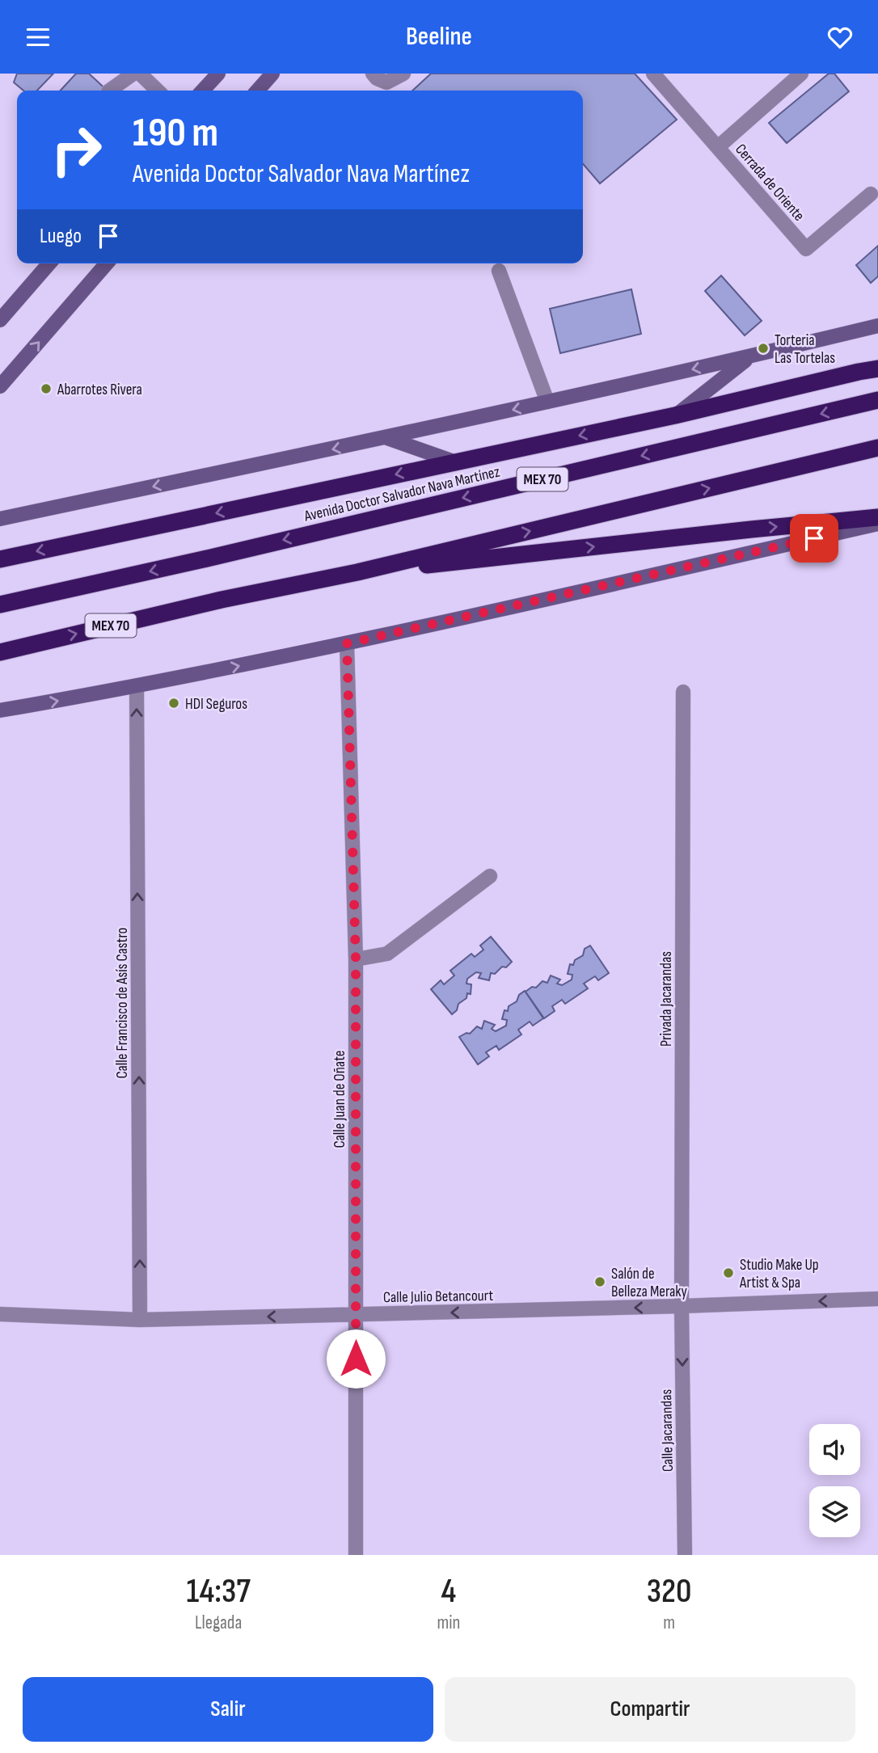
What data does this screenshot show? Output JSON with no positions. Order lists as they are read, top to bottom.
{
  "streets": {
    "highway": ["MEX 70", "Avenida Doctor Salvador Nava Martínez"],
    "street": [
      "Cerrada de Oriente",
      "Privada Jacarandas",
      "Calle Francisco de Asís Castro",
      "Calle Juan de Oñate",
      "Calle Julio Betancourt",
      "Calle Jacarandas"
    ]
  },
  "crossings": [
    ["Privada Jacarandas", "Calle Julio Betancourt"],
    ["Privada Jacarandas", "Calle Jacarandas"],
    ["Calle Francisco de Asís Castro", "Calle Julio Betancourt"],
    ["Calle Juan de Oñate", "Calle Julio Betancourt"],
    ["Calle Julio Betancourt", "Calle Jacarandas"]
  ],
  "one_way": ["Calle Francisco de Asís Castro", "Calle Julio Betancourt", "Calle Jacarandas"],
  "places": [
    "Torteria Las Tortelas",
    "Abarrotes Rivera",
    "HDI Seguros",
    "Studio Make Up Artist & Spa",
    "Salón de Belleza Meraky"
  ],
  "page": {
    "header": "Beeline",
    "turn": ["190 m", "Avenida Doctor Salvador Nava Martínez"],
    "then": "Luego",
    "eta": [
      "14:37",
      "Llegada",
      "4",
      "min",
      "320",
      "m"
    ],
    "buttons": ["Salir", "Compartir"]
  }
}
